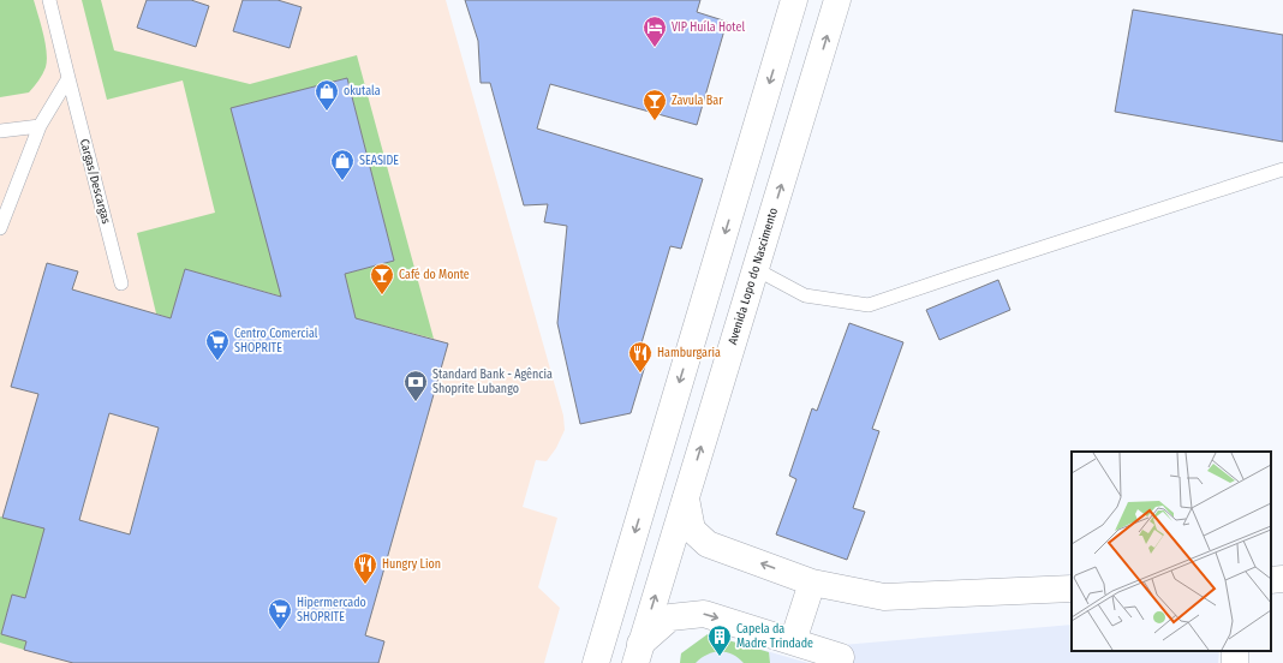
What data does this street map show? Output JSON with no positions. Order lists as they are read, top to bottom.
{
  "streets": {
    "main road": ["Avenida Lopo do Nascimento"],
    "lane": ["Cargas/Descargas"]
  },
  "places": {
    "hotel": ["VIP Huíla Hotel"],
    "shop": ["okutala", "SEASIDE"],
    "bar": ["Zavula Bar", "Café do Monte"],
    "supermarket": ["Centro Comercial SHOPRITE", "Hipermercado SHOPRITE"],
    "restaurant": ["Hamburgaria", "Hungry Lion"],
    "bank": ["Standard Bank - Agência Shoprite Lubango"],
    "building": ["Capela da Madre Trindade"]
  }
}
